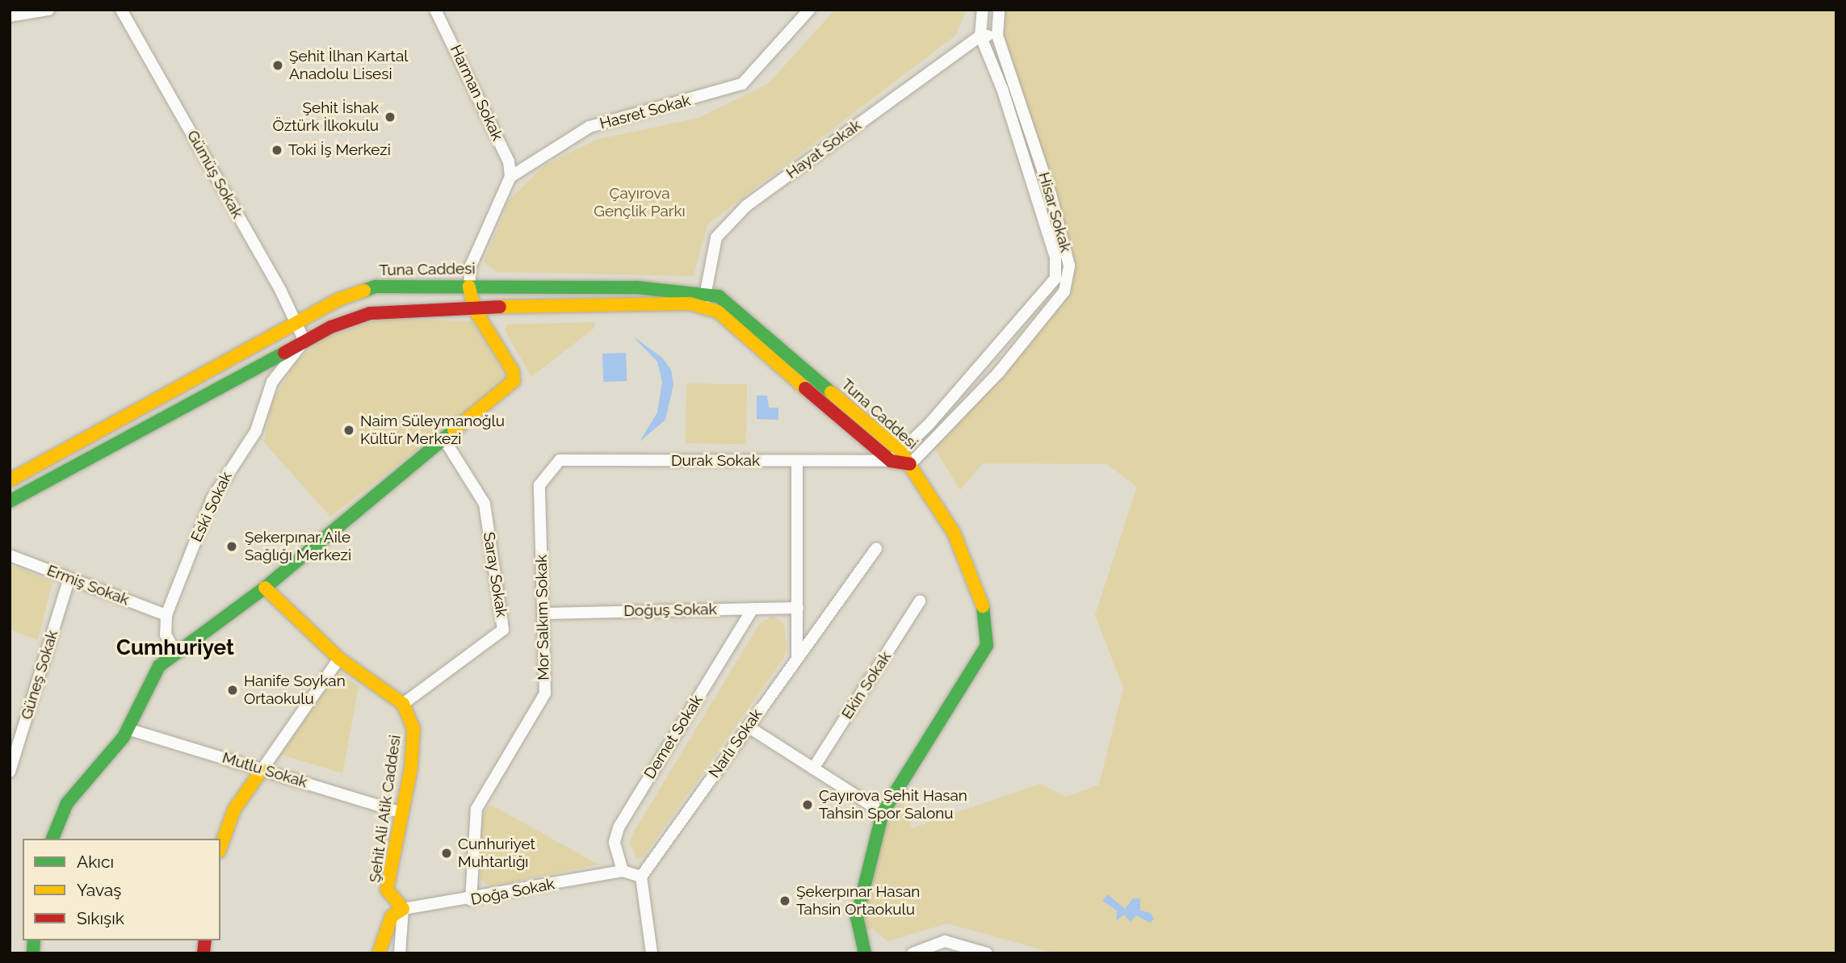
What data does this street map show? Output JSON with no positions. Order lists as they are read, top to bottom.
{
  "streets": {
    "street": [
      "Harman Sokak",
      "Hasret Sokak",
      "Hayat Sokak",
      "Gümüş Sokak",
      "Hisar Sokak",
      "Tuna Caddesi",
      "Durak Sokak",
      "Eski Sokak",
      "Saray Sokak",
      "Ermiş Sokak",
      "Doğuş Sokak",
      "Mor Salkım Sokak",
      "Güneş Sokak",
      "Ekin Sokak",
      "Demet Sokak",
      "Narlı Sokak",
      "Mutlu Sokak",
      "Şehit Ali Atik Caddesi",
      "Doğa Sokak"
    ]
  },
  "crossings": [
    ["Harman Sokak", "Hasret Sokak"],
    ["Hayat Sokak", "Hisar Sokak"],
    ["Hayat Sokak", "Tuna Caddesi"],
    ["Gümüş Sokak", "Tuna Caddesi"],
    ["Gümüş Sokak", "Eski Sokak"],
    ["Hisar Sokak", "Tuna Caddesi"],
    ["Hisar Sokak", "Durak Sokak"],
    ["Tuna Caddesi", "Durak Sokak"],
    ["Tuna Caddesi", "Eski Sokak"],
    ["Durak Sokak", "Mor Salkım Sokak"],
    ["Eski Sokak", "Ermiş Sokak"],
    ["Saray Sokak", "Şehit Ali Atik Caddesi"],
    ["Ermiş Sokak", "Güneş Sokak"],
    ["Doğuş Sokak", "Mor Salkım Sokak"],
    ["Doğuş Sokak", "Demet Sokak"],
    ["Mor Salkım Sokak", "Doğa Sokak"],
    ["Demet Sokak", "Doğa Sokak"],
    ["Mutlu Sokak", "Şehit Ali Atik Caddesi"],
    ["Şehit Ali Atik Caddesi", "Doğa Sokak"]
  ],
  "districts": ["Cumhuriyet"],
  "parks": ["Çayırova Gençlik Parkı"],
  "places": [
    "Şehit İlhan Kartal Anadolu Lisesi",
    "Şehit İshak Öztürk İlkokulu",
    "Toki İş Merkezi",
    "Naim Süleymanoğlu Kültür Merkezi",
    "Şekerpınar Aile Sağlığı Merkezi",
    "Hanife Soykan Ortaokulu",
    "Çayırova Şehit Hasan Tahsin Spor Salonu",
    "Cunhuriyet Muhtarlığı",
    "Şekerpınar Hasan Tahsin Ortaokulu"
  ],
  "legend": ["Akıcı", "Yavaş", "Sıkışık"]
}
